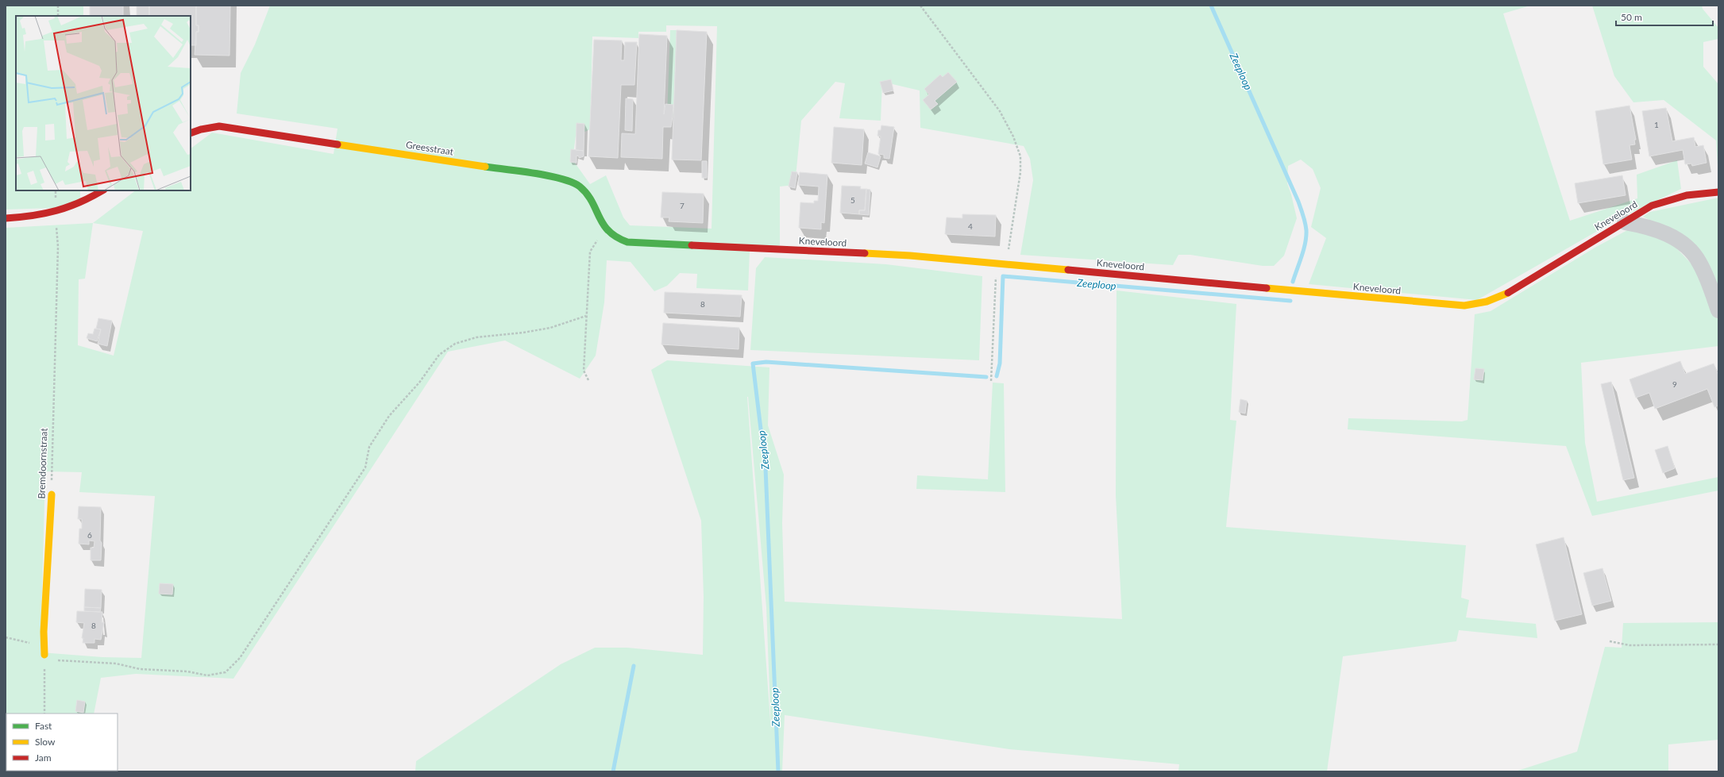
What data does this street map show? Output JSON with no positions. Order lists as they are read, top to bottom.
{
  "streets": {
    "street": ["Greesstraat", "Kneveloord", "Bremdoornstraat"]
  },
  "crossings": [
    ["Greesstraat", "Kneveloord"]
  ],
  "water": ["Zeeploop"],
  "house_numbers": [
    "1",
    "5",
    "7",
    "4",
    "8",
    "9",
    "6",
    "8"
  ],
  "legend": ["Fast", "Slow", "Jam"],
  "scale_bar": "50 m"
}
